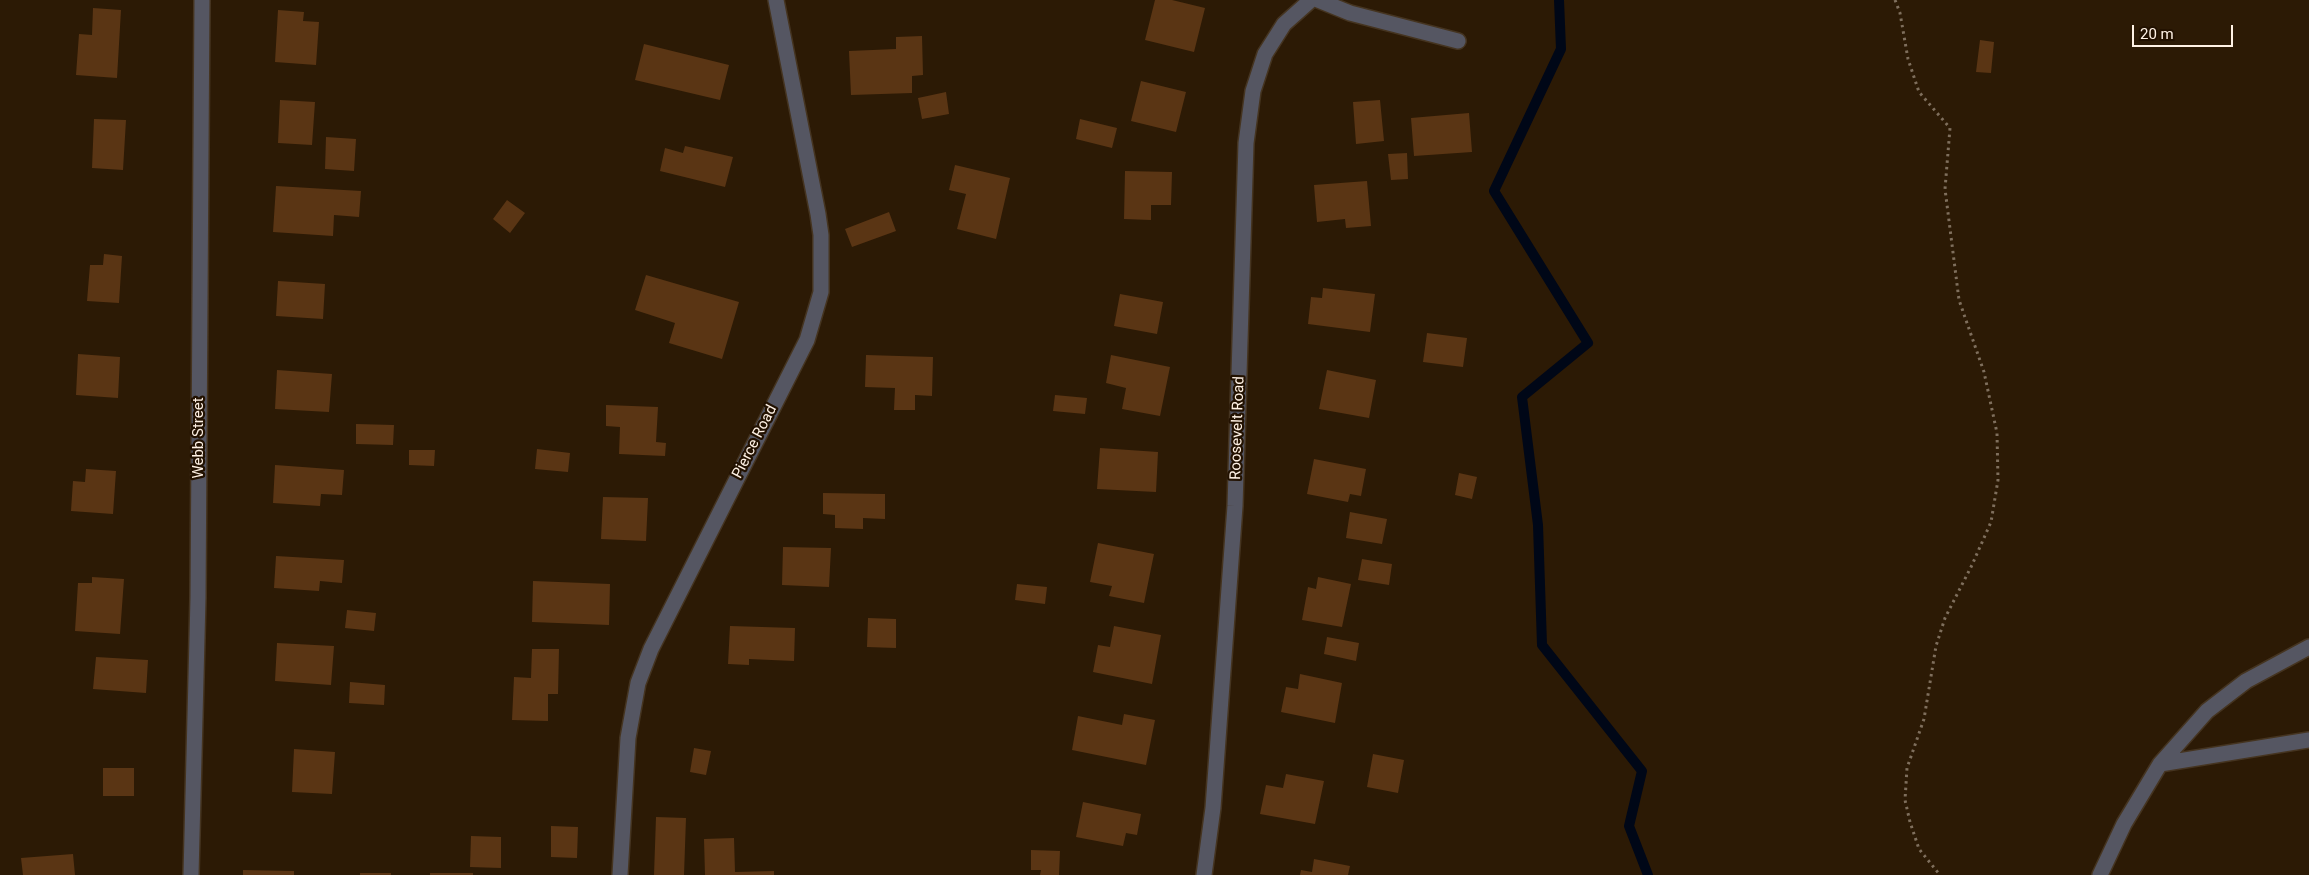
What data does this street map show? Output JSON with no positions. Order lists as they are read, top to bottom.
{
  "streets": {
    "street": ["Roosevelt Road", "Webb Street", "Pierce Road"]
  },
  "scale_bar": "20 m"
}
